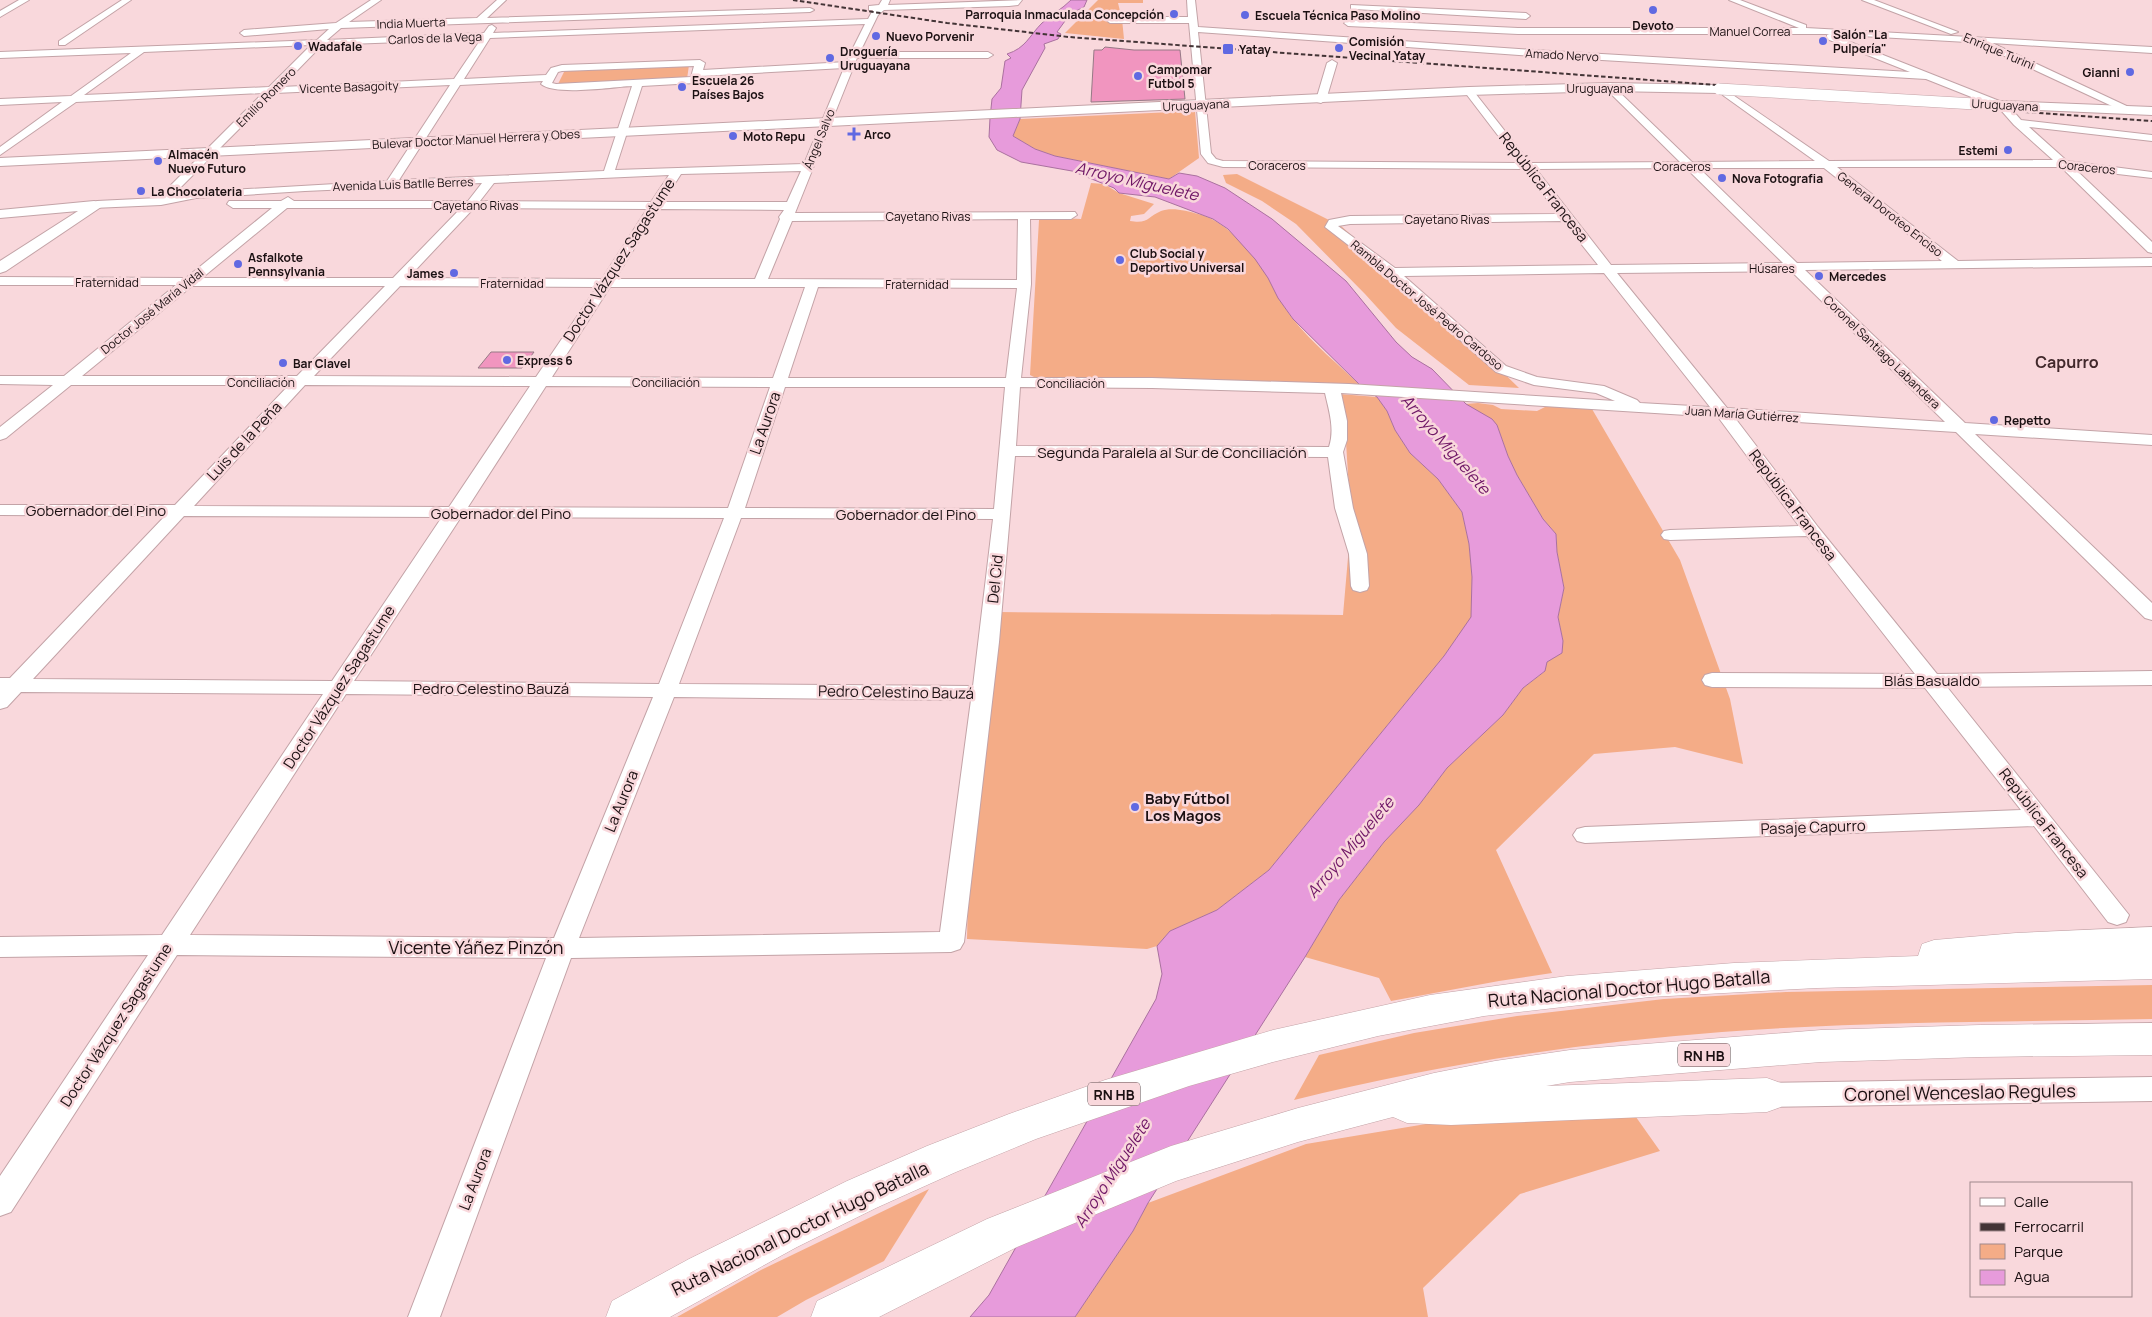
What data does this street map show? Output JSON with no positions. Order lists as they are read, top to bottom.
{
  "streets": {
    "highway": ["Ruta Nacional Doctor Hugo Batalla", "RN HB"],
    "street": [
      "India Muerta",
      "Manuel Correa",
      "Carlos de la Vega",
      "Enrique Turini",
      "Amado Nervo",
      "Vicente Basagoity",
      "Uruguayana",
      "Emilio Romero",
      "Bulevar Doctor Manuel Herrera y Obes",
      "Ángel Salvo",
      "Coraceros",
      "Avenida Luis Batlle Berres",
      "República Francesa",
      "Cayetano Rivas",
      "General Doroteo Enciso",
      "Doctor Vázquez Sagastume",
      "Húsares",
      "Fraternidad",
      "Rambla Doctor José Pedro Cardoso",
      "Doctor José María Vidal",
      "Coronel Santiago Labandera",
      "Conciliación",
      "Juan María Gutiérrez",
      "La Aurora",
      "Luis de la Peña",
      "Segunda Paralela al Sur de Conciliación",
      "Gobernador del Pino",
      "Del Cid",
      "Blás Basualdo",
      "Pedro Celestino Bauzá",
      "Pasaje Capurro",
      "Vicente Yáñez Pinzón",
      "Coronel Wenceslao Regules"
    ]
  },
  "crossings": [
    ["India Muerta", "Emilio Romero"],
    ["Manuel Correa", "Enrique Turini"],
    ["Manuel Correa", "Amado Nervo"],
    ["Carlos de la Vega", "Emilio Romero"],
    ["Carlos de la Vega", "Ángel Salvo"],
    ["Enrique Turini", "Uruguayana"],
    ["Vicente Basagoity", "Emilio Romero"],
    ["Uruguayana", "Bulevar Doctor Manuel Herrera y Obes"],
    ["Uruguayana", "Coraceros"],
    ["Emilio Romero", "Bulevar Doctor Manuel Herrera y Obes"],
    ["Emilio Romero", "Avenida Luis Batlle Berres"],
    ["Emilio Romero", "Cayetano Rivas"],
    ["Bulevar Doctor Manuel Herrera y Obes", "Ángel Salvo"],
    ["Ángel Salvo", "Avenida Luis Batlle Berres"],
    ["Ángel Salvo", "Cayetano Rivas"],
    ["Ángel Salvo", "Fraternidad"],
    ["Coraceros", "República Francesa"],
    ["Coraceros", "General Doroteo Enciso"],
    ["Coraceros", "Coronel Santiago Labandera"],
    ["Avenida Luis Batlle Berres", "Cayetano Rivas"],
    ["Avenida Luis Batlle Berres", "Doctor Vázquez Sagastume"],
    ["Avenida Luis Batlle Berres", "Doctor José María Vidal"],
    ["Avenida Luis Batlle Berres", "Luis de la Peña"],
    ["República Francesa", "Cayetano Rivas"],
    ["República Francesa", "Húsares"],
    ["República Francesa", "Juan María Gutiérrez"],
    ["República Francesa", "Blás Basualdo"],
    ["República Francesa", "Pasaje Capurro"],
    ["Cayetano Rivas", "Doctor Vázquez Sagastume"],
    ["Cayetano Rivas", "Rambla Doctor José Pedro Cardoso"],
    ["Cayetano Rivas", "Doctor José María Vidal"],
    ["Cayetano Rivas", "Luis de la Peña"],
    ["Cayetano Rivas", "Del Cid"],
    ["General Doroteo Enciso", "Húsares"],
    ["Doctor Vázquez Sagastume", "Fraternidad"],
    ["Doctor Vázquez Sagastume", "Conciliación"],
    ["Doctor Vázquez Sagastume", "Gobernador del Pino"],
    ["Doctor Vázquez Sagastume", "Pedro Celestino Bauzá"],
    ["Doctor Vázquez Sagastume", "Vicente Yáñez Pinzón"],
    ["Húsares", "Rambla Doctor José Pedro Cardoso"],
    ["Húsares", "Coronel Santiago Labandera"],
    ["Fraternidad", "Doctor José María Vidal"],
    ["Fraternidad", "La Aurora"],
    ["Fraternidad", "Luis de la Peña"],
    ["Fraternidad", "Del Cid"],
    ["Rambla Doctor José Pedro Cardoso", "Juan María Gutiérrez"],
    ["Doctor José María Vidal", "Conciliación"],
    ["Coronel Santiago Labandera", "Juan María Gutiérrez"],
    ["Conciliación", "Juan María Gutiérrez"],
    ["Conciliación", "La Aurora"],
    ["Conciliación", "Luis de la Peña"],
    ["Conciliación", "Del Cid"],
    ["La Aurora", "Gobernador del Pino"],
    ["La Aurora", "Pedro Celestino Bauzá"],
    ["La Aurora", "Vicente Yáñez Pinzón"],
    ["Luis de la Peña", "Gobernador del Pino"],
    ["Luis de la Peña", "Pedro Celestino Bauzá"],
    ["Segunda Paralela al Sur de Conciliación", "Del Cid"],
    ["Gobernador del Pino", "Del Cid"],
    ["Del Cid", "Pedro Celestino Bauzá"],
    ["Del Cid", "Vicente Yáñez Pinzón"]
  ],
  "districts": ["Capurro"],
  "water": ["Arroyo Miguelete"],
  "places": {
    "other": [
      "Devoto",
      "Parroquia Inmaculada Concepción",
      "Escuela Técnica Paso Molino",
      "Nuevo Porvenir",
      "Salón \"La Pulpería\"",
      "Wadafale",
      "Comisión Vecinal Yatay",
      "Droguería Uruguayana",
      "Gianni",
      "Campomar Futbol 5",
      "Escuela 26 Países Bajos",
      "Moto Repu",
      "Estemi",
      "Almacén Nuevo Futuro",
      "Nova Fotografia",
      "La Chocolateria",
      "Club Social y Deportivo Universal",
      "Asfalkote Pennsylvania",
      "James",
      "Mercedes",
      "Express 6",
      "Bar Clavel",
      "Repetto",
      "Baby Fútbol Los Magos"
    ],
    "transit": ["Yatay"],
    "health": ["Arco"]
  },
  "legend": [
    "Calle",
    "Ferrocarril",
    "Parque",
    "Agua"
  ]
}
